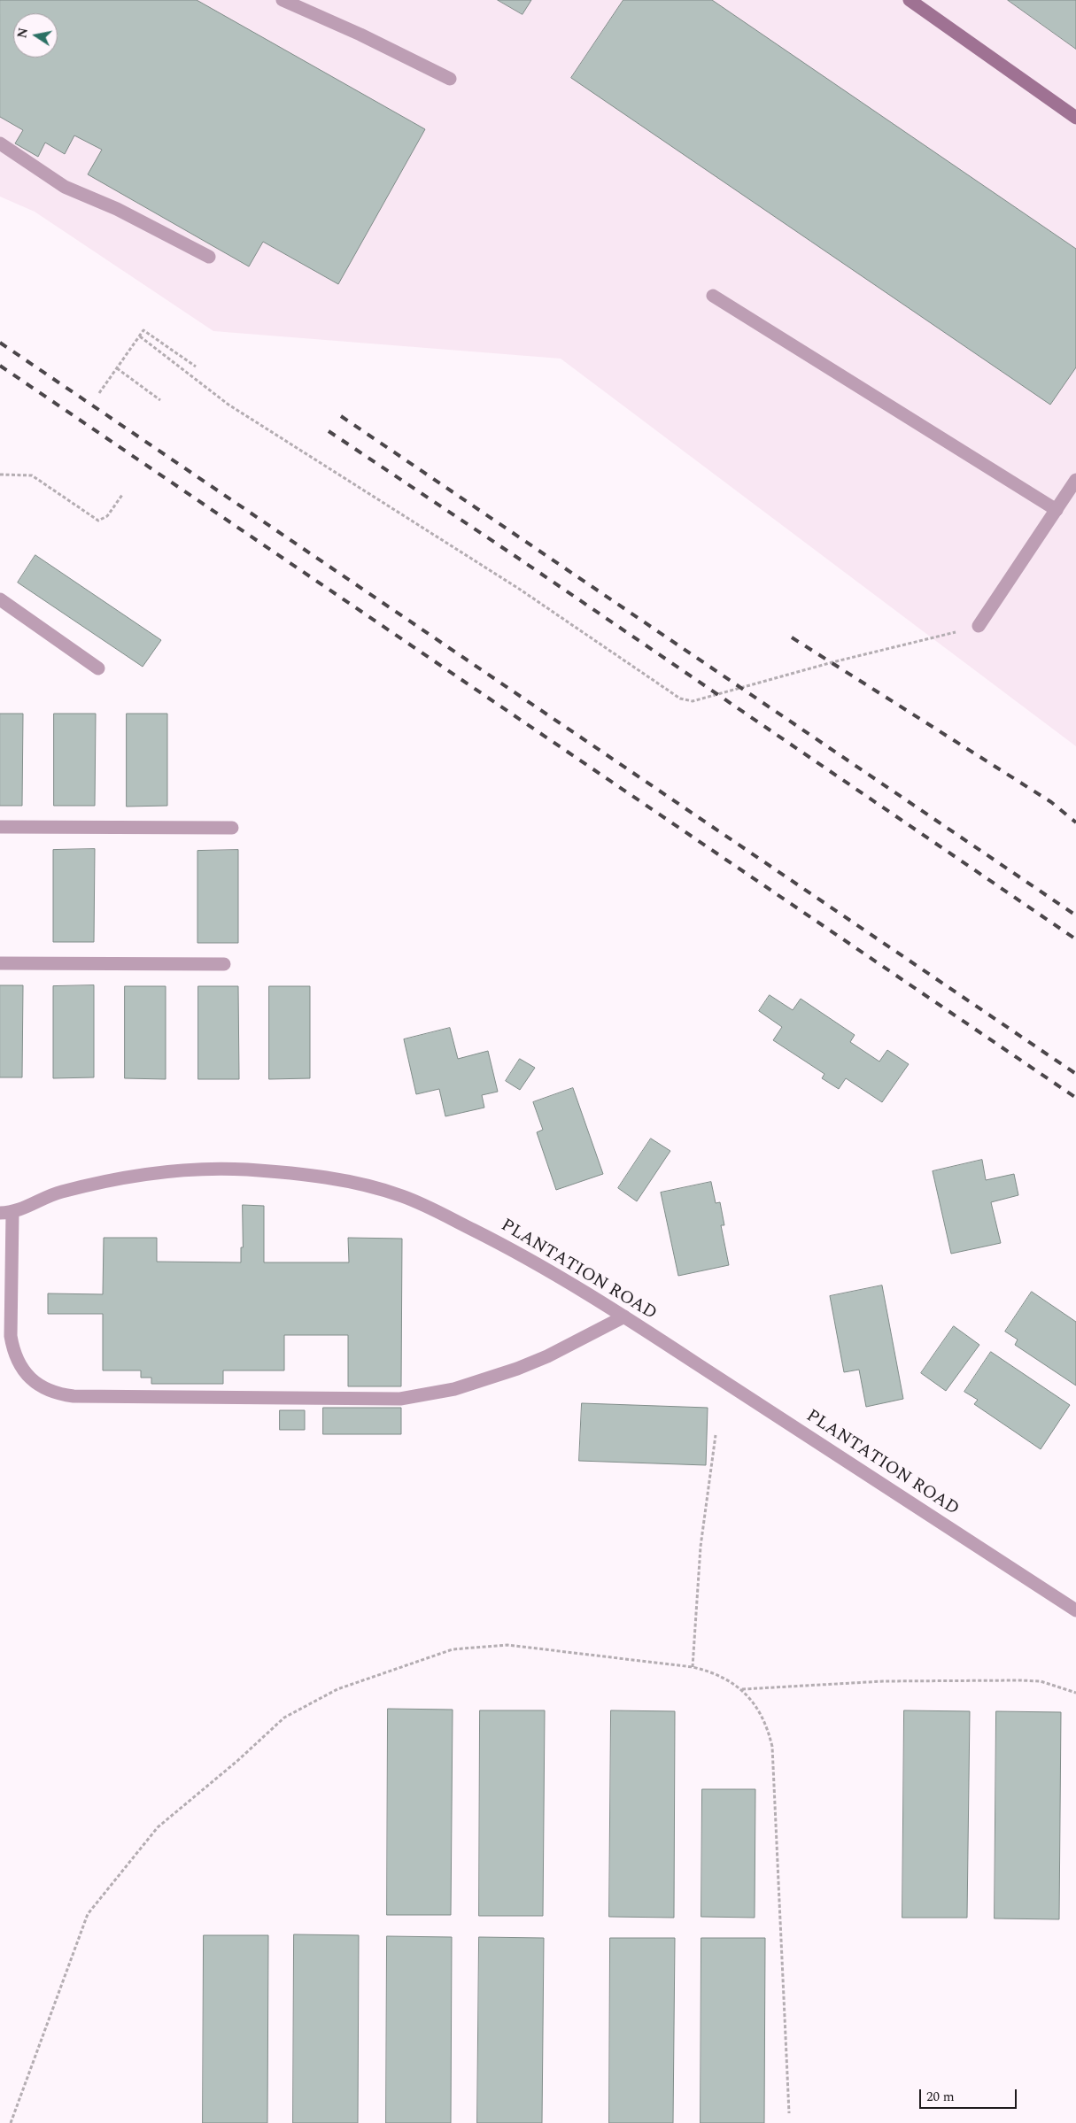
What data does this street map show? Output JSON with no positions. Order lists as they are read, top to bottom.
{
  "streets": {
    "street": ["PLANTATION ROAD"]
  },
  "scale_bar": "20 m",
  "north": "left"
}
